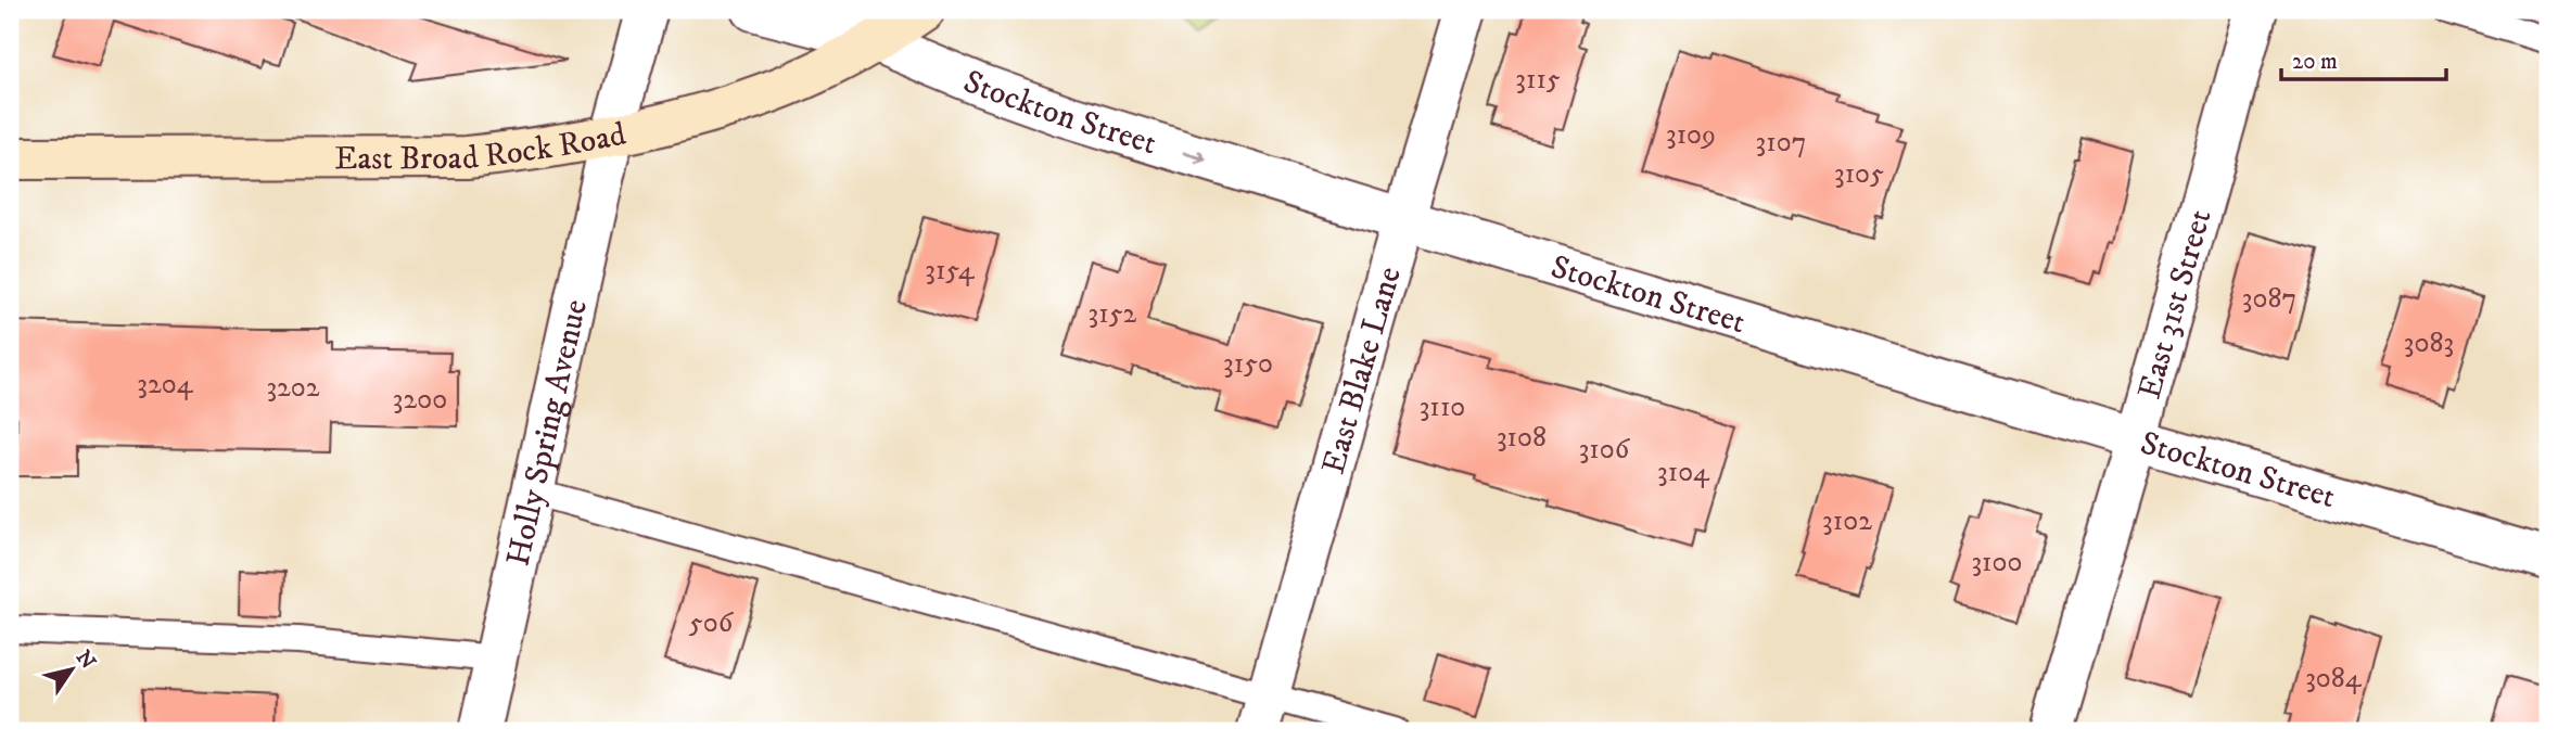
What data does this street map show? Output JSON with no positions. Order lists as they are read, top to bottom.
{
  "streets": {
    "main road": ["East Broad Rock Road"],
    "street": [
      "Stockton Street",
      "East 31st Street",
      "East Blake Lane",
      "Holly Spring Avenue"
    ]
  },
  "crossings": [
    ["Stockton Street", "East Broad Rock Road"],
    ["Stockton Street", "East 31st Street"],
    ["Stockton Street", "East Blake Lane"],
    ["East Broad Rock Road", "Holly Spring Avenue"]
  ],
  "house_numbers": [
    "3115",
    "3109",
    "3107",
    "3105",
    "3154",
    "3087",
    "3152",
    "3083",
    "3150",
    "3204",
    "3202",
    "3200",
    "3110",
    "3108",
    "3106",
    "3104",
    "3102",
    "3100",
    "506",
    "3084"
  ],
  "scale_bar": "20 m",
  "north": "top right"
}
